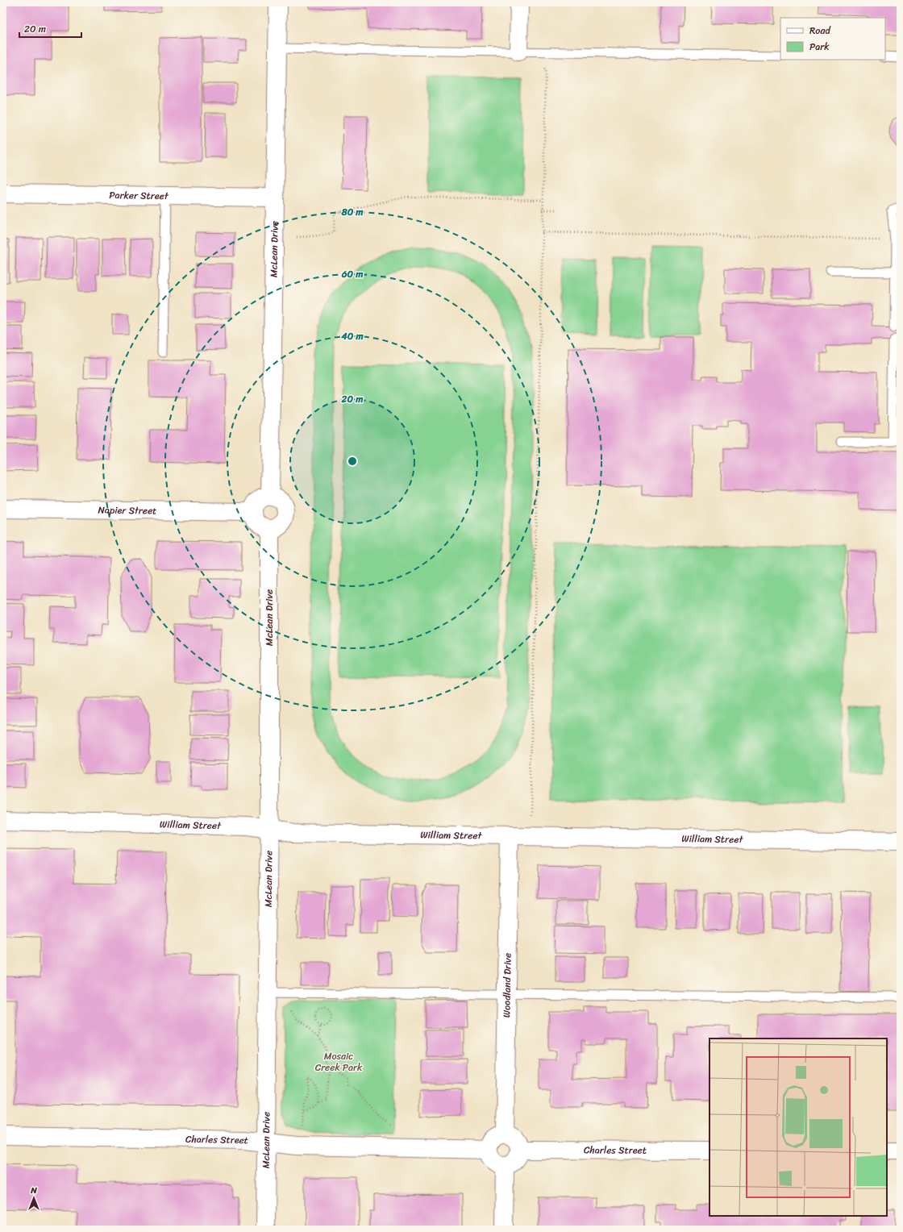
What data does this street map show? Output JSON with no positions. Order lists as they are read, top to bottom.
{
  "streets": {
    "street": [
      "Parker Street",
      "McLean Drive",
      "Napier Street",
      "William Street",
      "Woodland Drive",
      "Charles Street"
    ]
  },
  "crossings": [
    ["Parker Street", "McLean Drive"],
    ["McLean Drive", "Napier Street"],
    ["McLean Drive", "William Street"],
    ["McLean Drive", "Charles Street"],
    ["William Street", "Woodland Drive"],
    ["Woodland Drive", "Charles Street"]
  ],
  "parks": ["Mosaic Creek Park"],
  "legend": ["Road", "Park"],
  "scale_bar": "20 m",
  "north": "top",
  "rings": [
    "80 m",
    "60 m",
    "40 m",
    "20 m"
  ]
}
